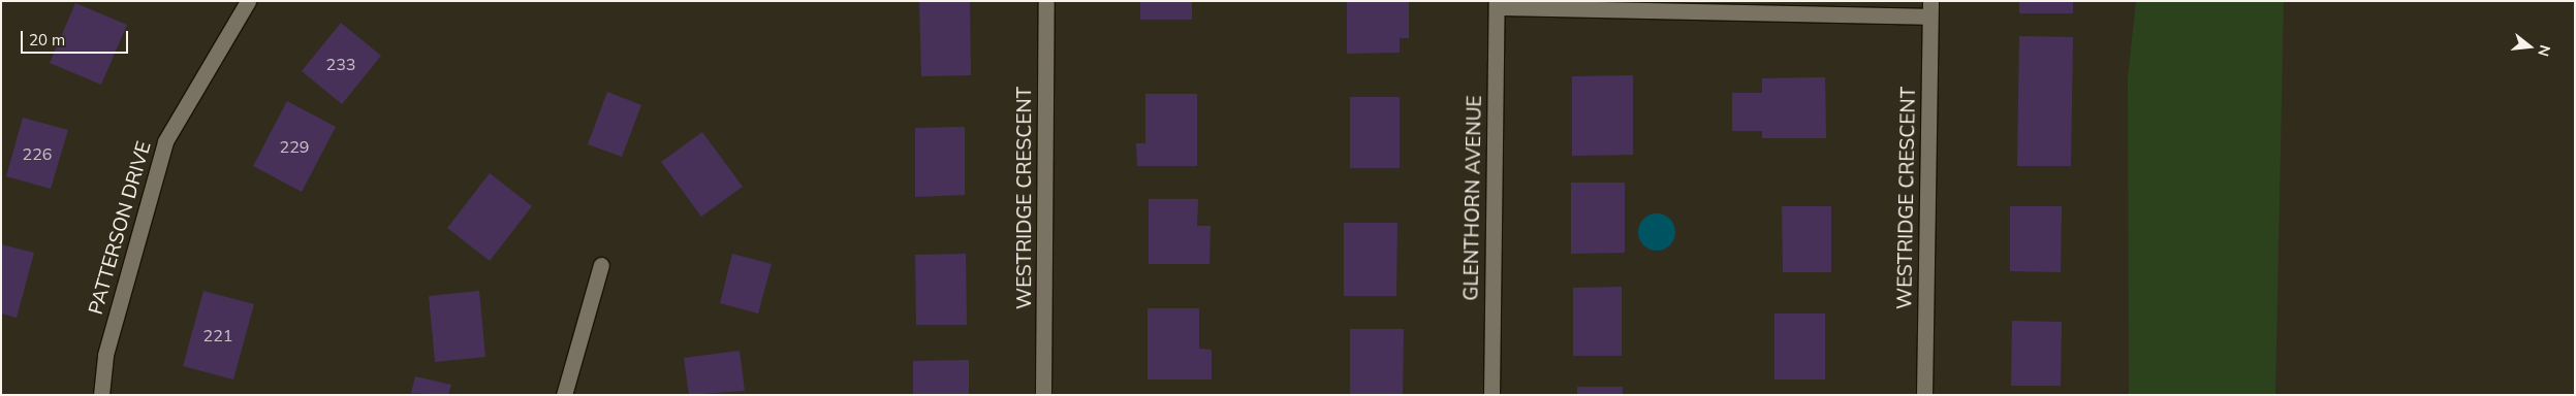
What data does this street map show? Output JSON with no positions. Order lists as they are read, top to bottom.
{
  "streets": {
    "street": ["WESTRIDGE CRESCENT", "GLENTHORN AVENUE", "PATTERSON DRIVE"]
  },
  "house_numbers": [
    "233",
    "229",
    "226",
    "221"
  ],
  "scale_bar": "20 m",
  "north": "right"
}
